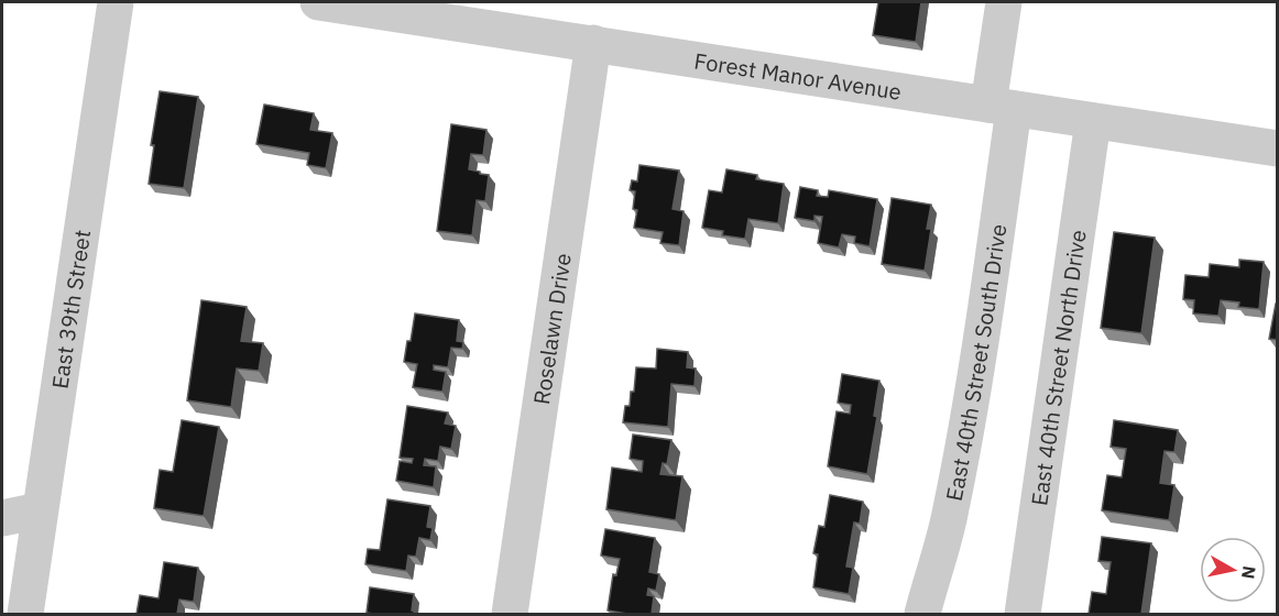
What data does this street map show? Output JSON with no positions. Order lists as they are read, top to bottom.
{
  "streets": {
    "street": [
      "Forest Manor Avenue",
      "East 39th Street",
      "Roselawn Drive",
      "East 40th Street South Drive",
      "East 40th Street North Drive"
    ]
  },
  "crossings": [
    ["Forest Manor Avenue", "Roselawn Drive"],
    ["Forest Manor Avenue", "East 40th Street South Drive"],
    ["Forest Manor Avenue", "East 40th Street North Drive"]
  ],
  "north": "right"
}
